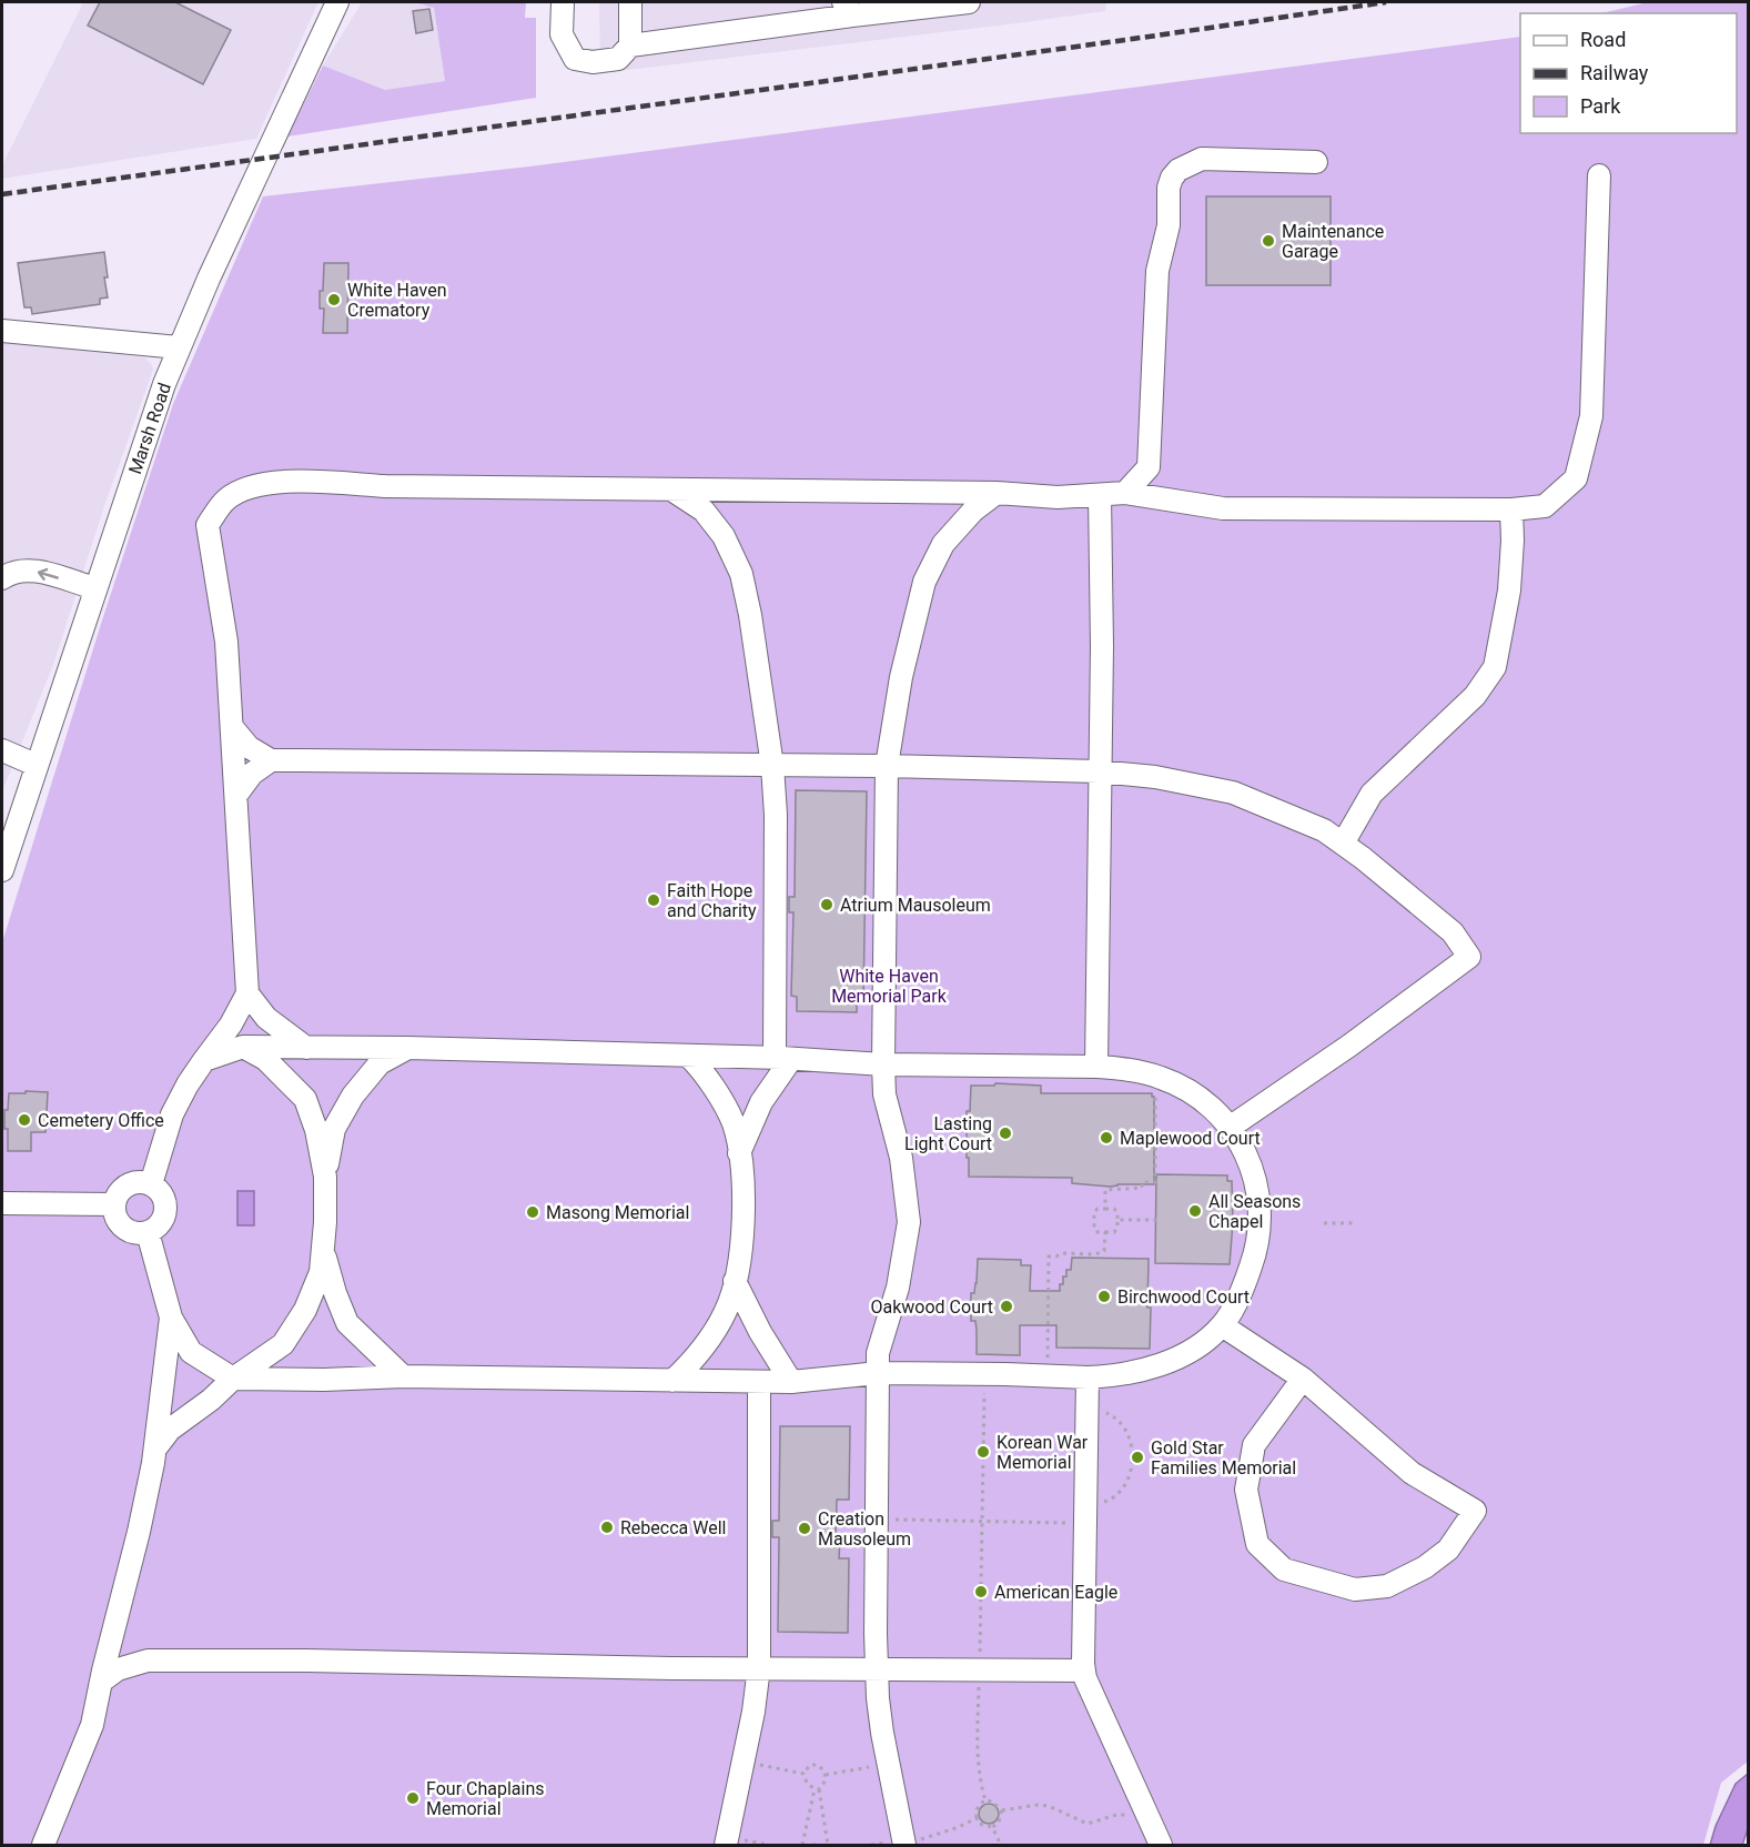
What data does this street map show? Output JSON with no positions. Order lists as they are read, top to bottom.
{
  "streets": {
    "street": ["Marsh Road"]
  },
  "parks": ["White Haven Memorial Park"],
  "places": [
    "Maintenance Garage",
    "White Haven Crematory",
    "Faith Hope and Charity",
    "Atrium Mausoleum",
    "Cemetery Office",
    "Lasting Light Court",
    "Maplewood Court",
    "All Seasons Chapel",
    "Masong Memorial",
    "Birchwood Court",
    "Oakwood Court",
    "Korean War Memorial",
    "Gold Star Families Memorial",
    "Rebecca Well",
    "Creation Mausoleum",
    "American Eagle",
    "Four Chaplains Memorial"
  ],
  "legend": ["Road", "Railway", "Park"]
}
